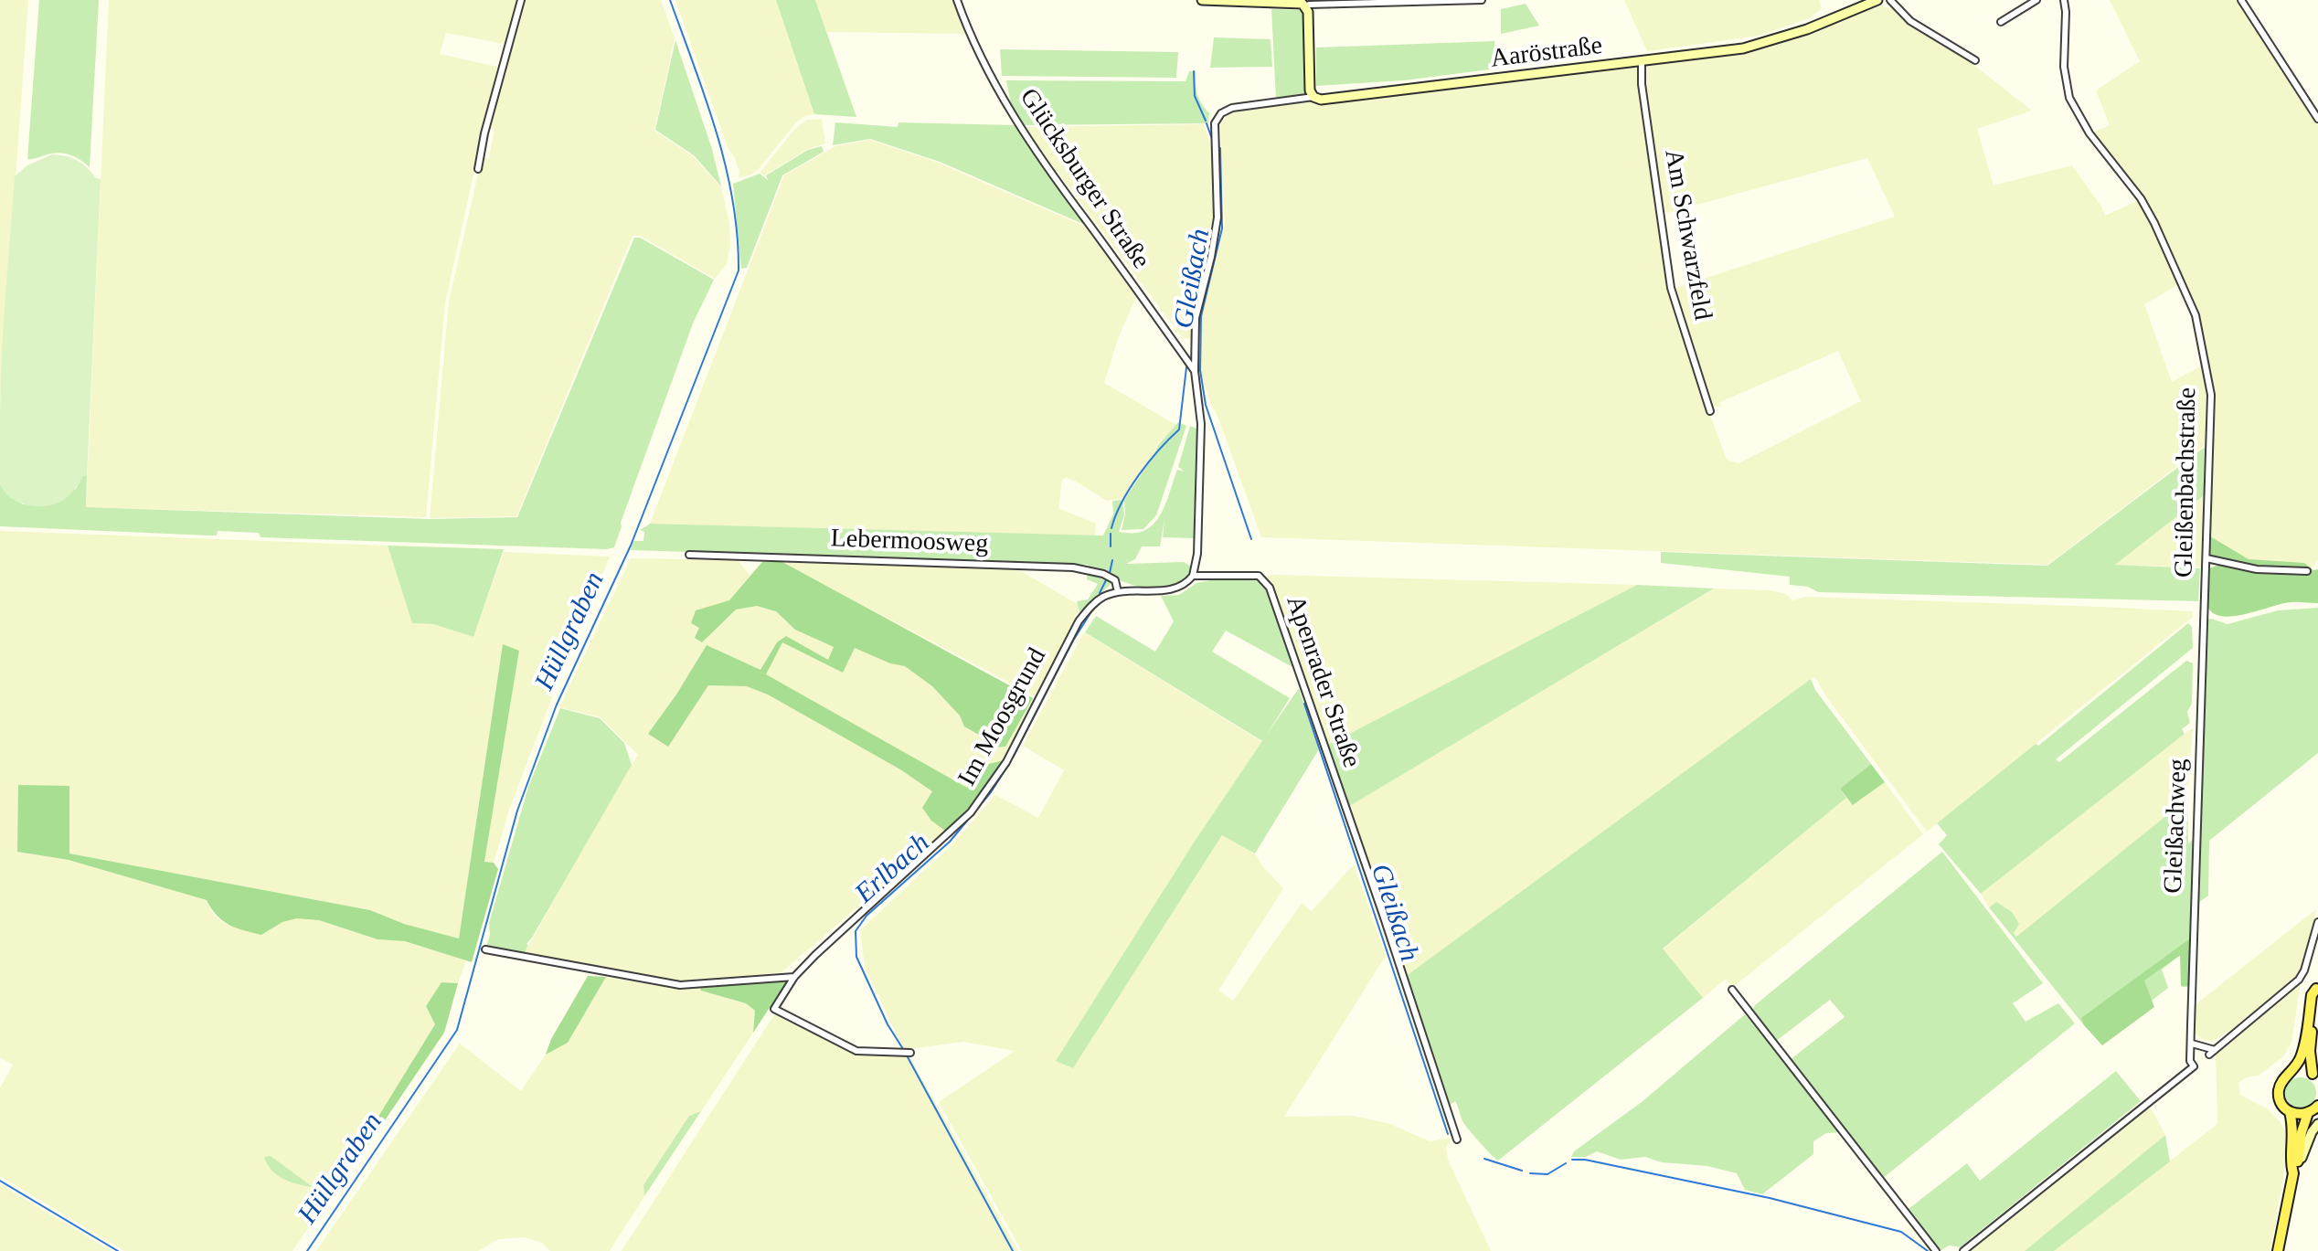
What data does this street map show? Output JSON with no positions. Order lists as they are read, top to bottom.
{
  "streets": {
    "street": [
      "Aaröstraße",
      "Glücksburger Straße",
      "Am Schwarzfeld",
      "Gleißenbachstraße",
      "Lebermoosweg",
      "Apenrader Straße",
      "Im Moosgrund",
      "Gleißachweg"
    ]
  },
  "crossings": [
    ["Aaröstraße", "Glücksburger Straße"],
    ["Aaröstraße", "Am Schwarzfeld"],
    ["Gleißenbachstraße", "Gleißachweg"],
    ["Lebermoosweg", "Im Moosgrund"],
    ["Apenrader Straße", "Im Moosgrund"]
  ],
  "water": ["Gleißach", "Hüllgraben", "Erlbach"]
}
